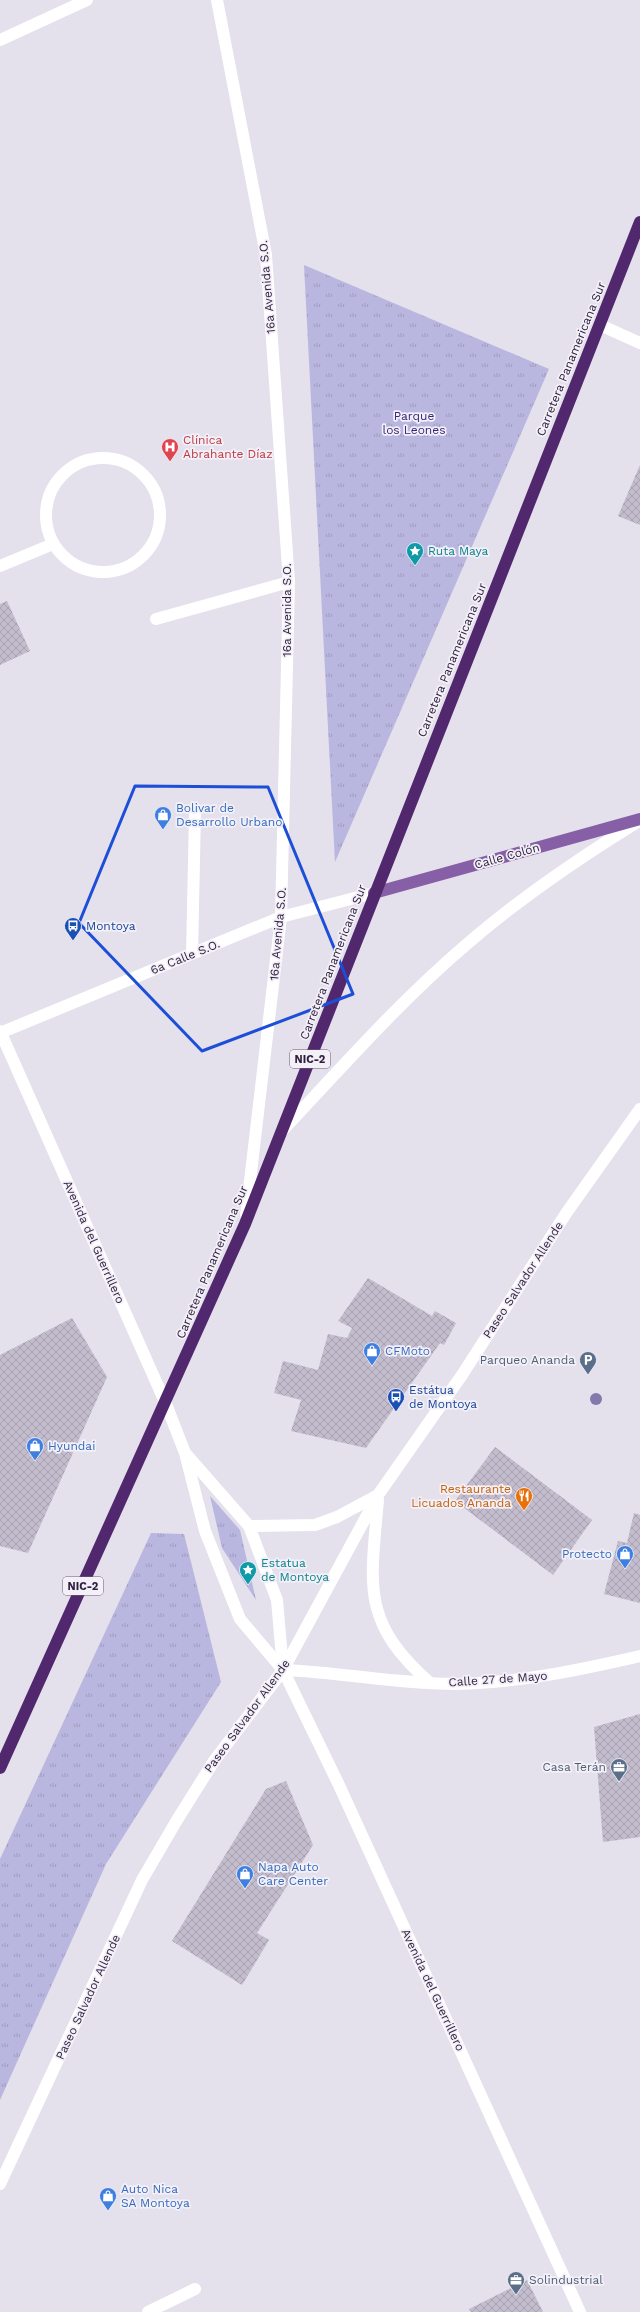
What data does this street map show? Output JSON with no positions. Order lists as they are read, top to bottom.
{
  "streets": {
    "highway": ["Carretera Panamericana Sur", "NIC-2"],
    "main road": ["Calle Colón"],
    "street": [
      "16a Avenida S.O.",
      "6a Calle S.O.",
      "Avenida del Guerrillero",
      "Paseo Salvador Allende",
      "Calle 27 de Mayo"
    ]
  },
  "crossings": [
    ["16a Avenida S.O.", "Carretera Panamericana Sur"],
    ["16a Avenida S.O.", "6a Calle S.O."],
    ["Carretera Panamericana Sur", "Calle Colón"],
    ["Carretera Panamericana Sur", "6a Calle S.O."],
    ["Carretera Panamericana Sur", "Avenida del Guerrillero"],
    ["Calle Colón", "6a Calle S.O."],
    ["6a Calle S.O.", "Avenida del Guerrillero"],
    ["Avenida del Guerrillero", "Paseo Salvador Allende"],
    ["Avenida del Guerrillero", "Calle 27 de Mayo"],
    ["Paseo Salvador Allende", "Calle 27 de Mayo"]
  ],
  "parks": ["Parque los Leones"],
  "places": {
    "hospital": ["Clínica Abrahante Díaz"],
    "place": ["Ruta Maya", "Estatua de Montoya"],
    "shop": [
      "Bolivar de Desarrollo Urbano",
      "CFMoto",
      "Hyundai",
      "Protecto",
      "Napa Auto Care Center",
      "Auto Nica SA Montoya"
    ],
    "bus stop": ["Montoya", "Estátua de Montoya"],
    "parking": ["Parqueo Ananda"],
    "restaurant": ["Restaurante Licuados Ananda"],
    "office": ["Casa Terán", "Solindustrial"]
  }
}
